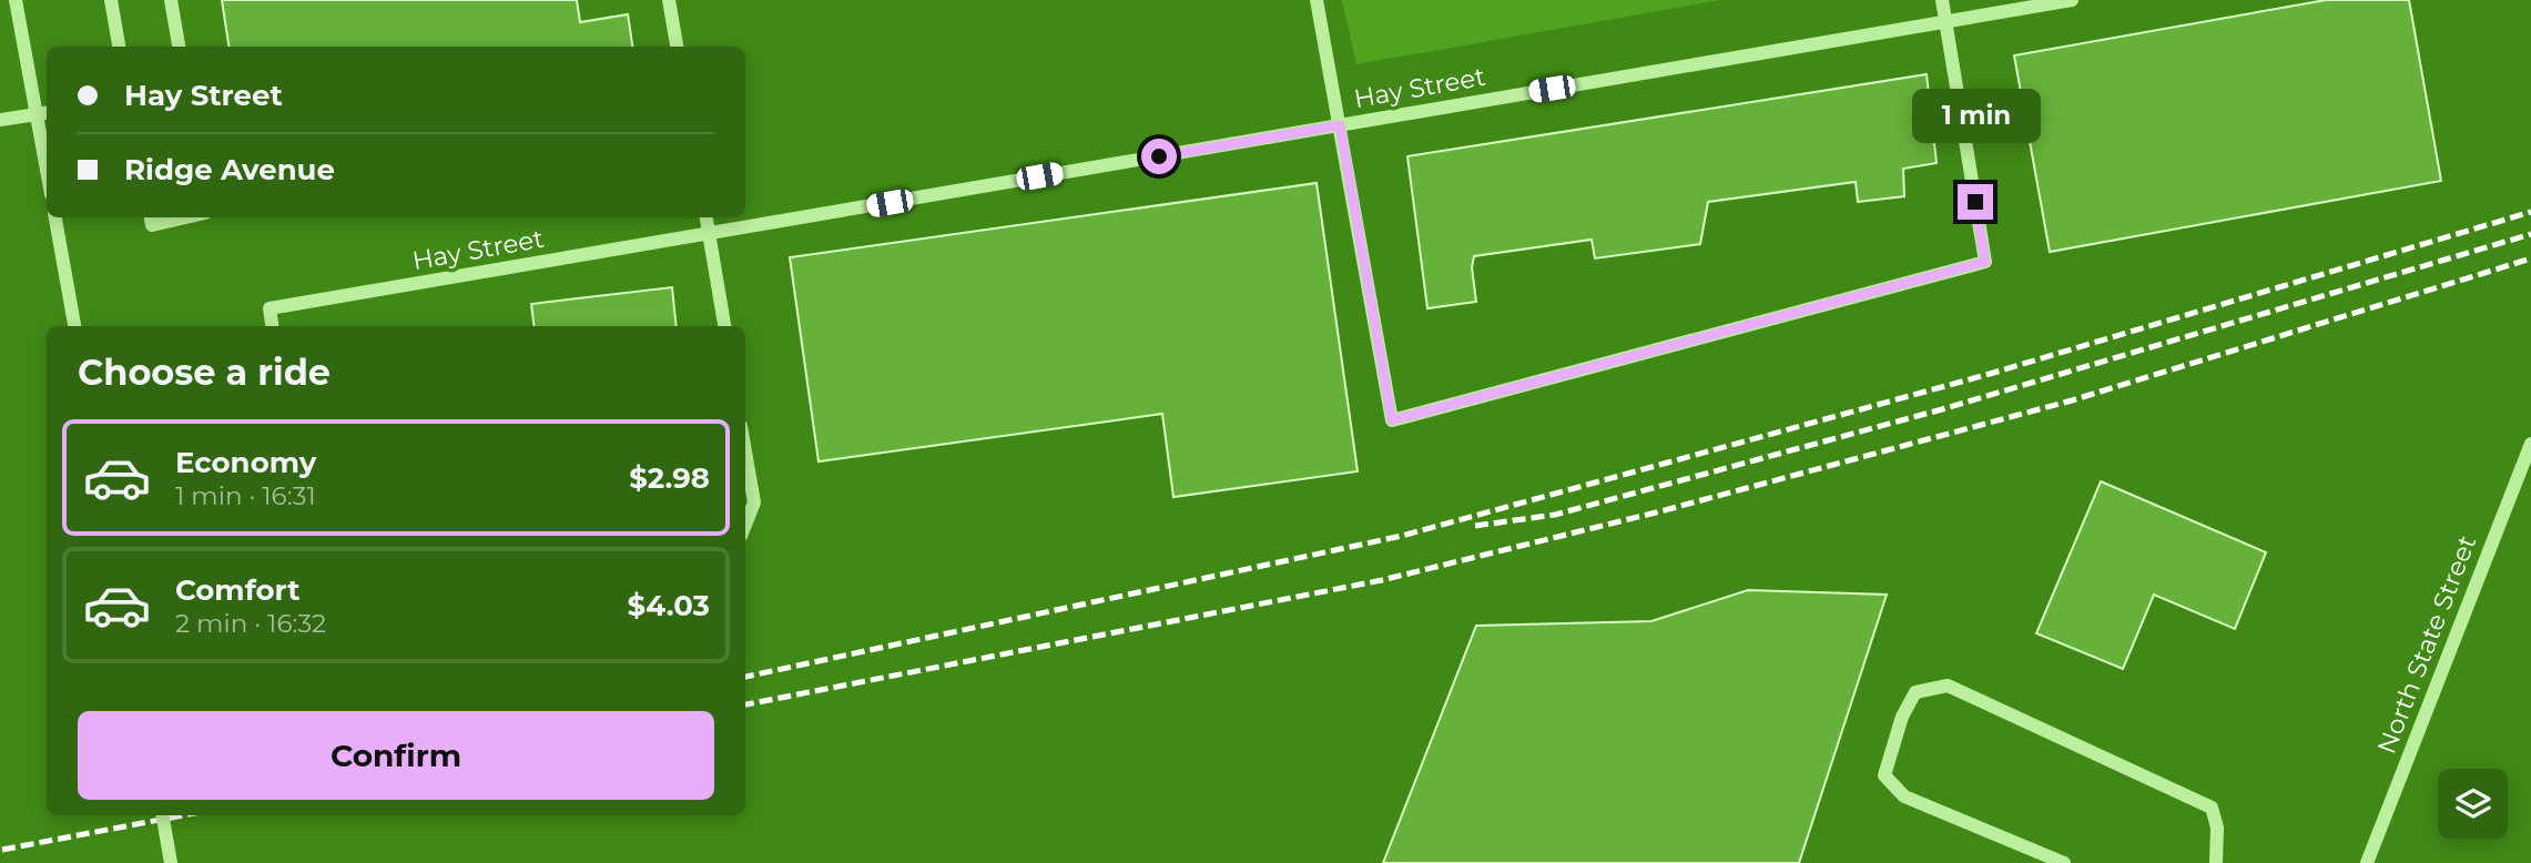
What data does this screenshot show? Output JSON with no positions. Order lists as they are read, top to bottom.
{
  "streets": {
    "street": ["Hay Street", "North State Street"]
  },
  "page": {
    "banner": ["Hay Street", "Ridge Avenue"],
    "bubble": "1 min",
    "heading": "Choose a ride",
    "list": [
      {
        "name": "Economy",
        "note": "1 min · 16:31",
        "value": "$2.98"
      },
      {
        "name": "Comfort",
        "note": "2 min · 16:32",
        "value": "$4.03"
      }
    ],
    "buttons": "Confirm"
  }
}
